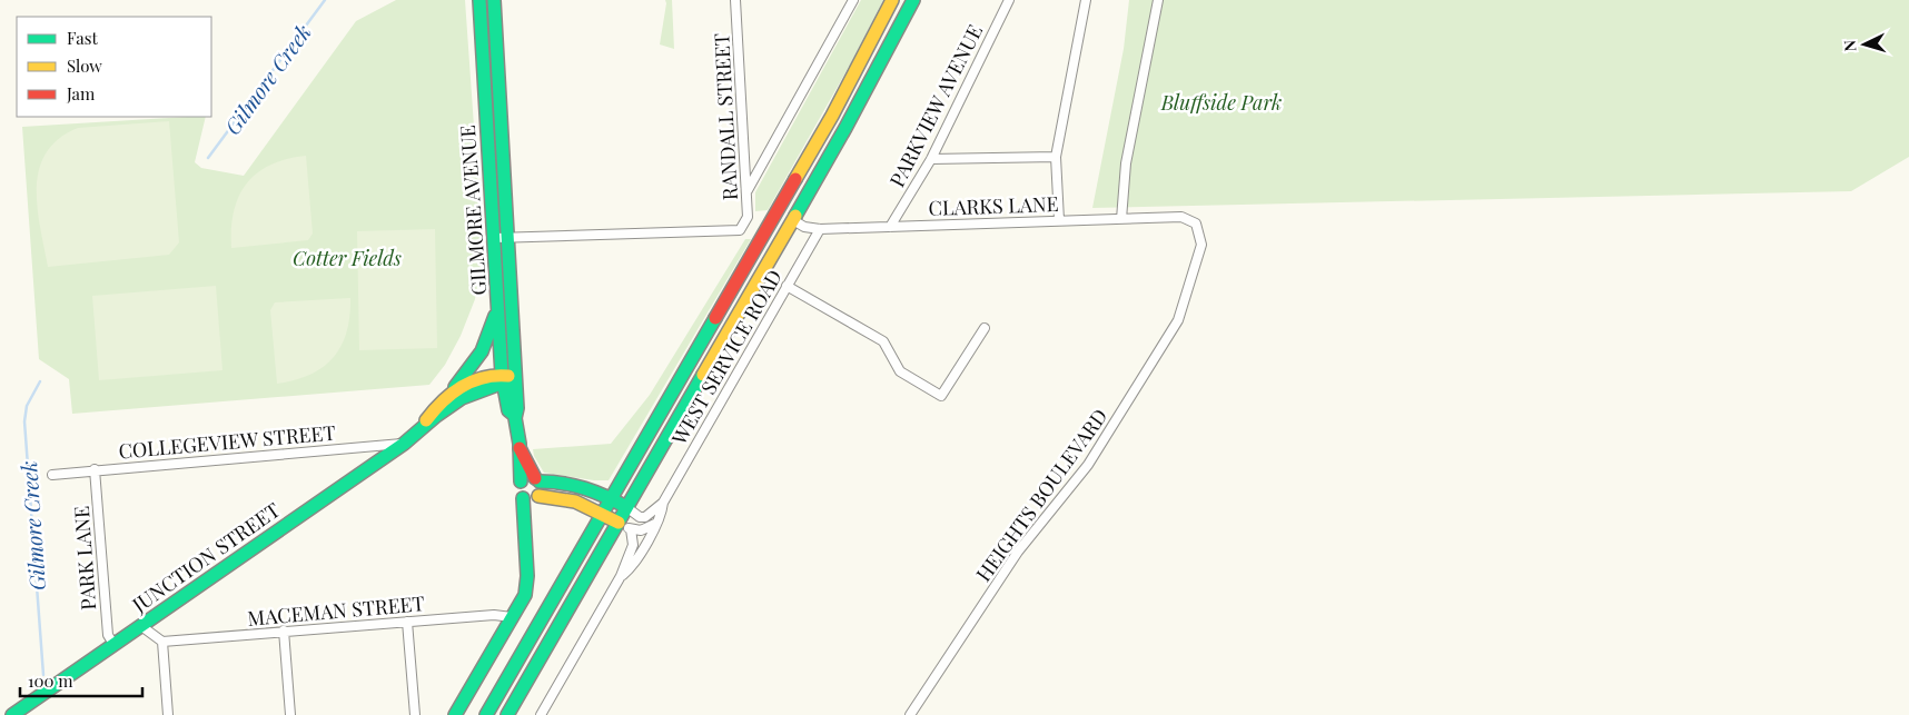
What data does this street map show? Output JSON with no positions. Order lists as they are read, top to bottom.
{
  "streets": {
    "main road": ["GILMORE AVENUE", "JUNCTION STREET"],
    "street": [
      "PARKVIEW AVENUE",
      "RANDALL STREET",
      "CLARKS LANE",
      "WEST SERVICE ROAD",
      "COLLEGEVIEW STREET",
      "HEIGHTS BOULEVARD",
      "PARK LANE",
      "MACEMAN STREET"
    ]
  },
  "crossings": [
    ["PARKVIEW AVENUE", "CLARKS LANE"],
    ["RANDALL STREET", "GILMORE AVENUE"],
    ["CLARKS LANE", "WEST SERVICE ROAD"],
    ["CLARKS LANE", "HEIGHTS BOULEVARD"],
    ["GILMORE AVENUE", "JUNCTION STREET"],
    ["COLLEGEVIEW STREET", "JUNCTION STREET"],
    ["COLLEGEVIEW STREET", "PARK LANE"],
    ["JUNCTION STREET", "PARK LANE"]
  ],
  "water": ["Gilmore Creek"],
  "parks": ["Bluffside Park", "Cotter Fields"],
  "legend": ["Fast", "Slow", "Jam"],
  "scale_bar": "100 m",
  "north": "left"
}
